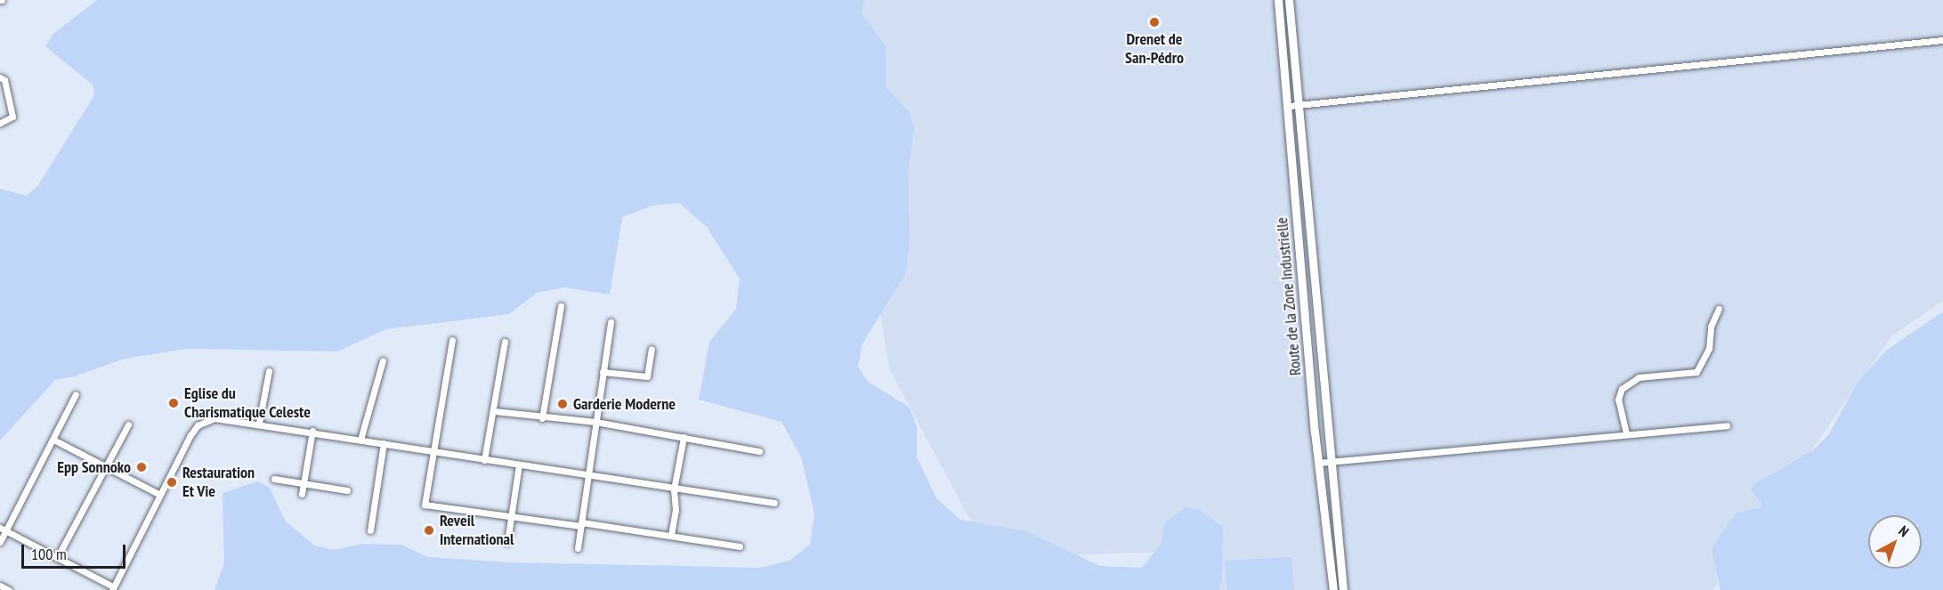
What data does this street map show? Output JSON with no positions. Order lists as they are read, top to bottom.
{
  "streets": {
    "main road": ["Route de la Zone Industrielle"]
  },
  "places": [
    "Drenet de San-Pédro",
    "Eglise du Charismatique Celeste",
    "Garderie Moderne",
    "Epp Sonnoko",
    "Restauration Et Vie",
    "Reveil International"
  ],
  "scale_bar": "100 m",
  "north": "top right"
}
